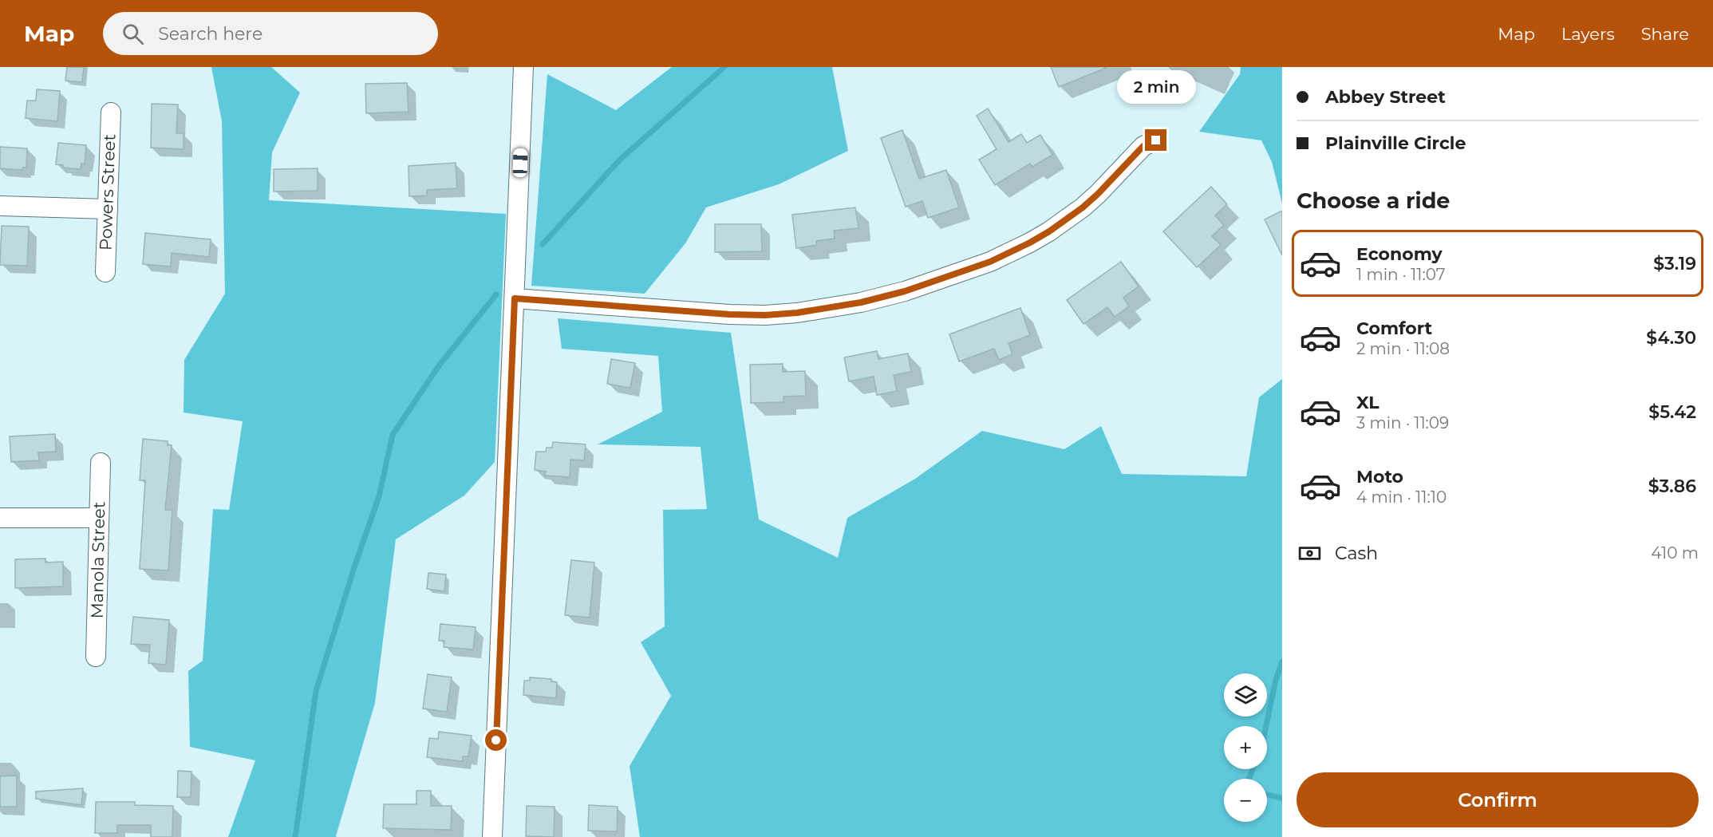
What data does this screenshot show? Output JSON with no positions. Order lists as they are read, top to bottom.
{
  "streets": {
    "street": ["Powers Street", "Manola Street"]
  },
  "page": {
    "header": "Map",
    "search": "Search here",
    "nav": ["Map", "Layers", "Share"],
    "banner": ["Abbey Street", "Plainville Circle"],
    "bubble": "2 min",
    "heading": "Choose a ride",
    "list": [
      {
        "name": "Economy",
        "note": "1 min · 11:07",
        "value": "$3.19"
      },
      {
        "name": "Comfort",
        "note": "2 min · 11:08",
        "value": "$4.30"
      },
      {
        "name": "XL",
        "note": "3 min · 11:09",
        "value": "$5.42"
      },
      {
        "name": "Moto",
        "note": "4 min · 11:10",
        "value": "$3.86"
      }
    ],
    "pay": ["Cash", "410 m"],
    "map_buttons": ["+", "−"],
    "buttons": "Confirm"
  }
}
